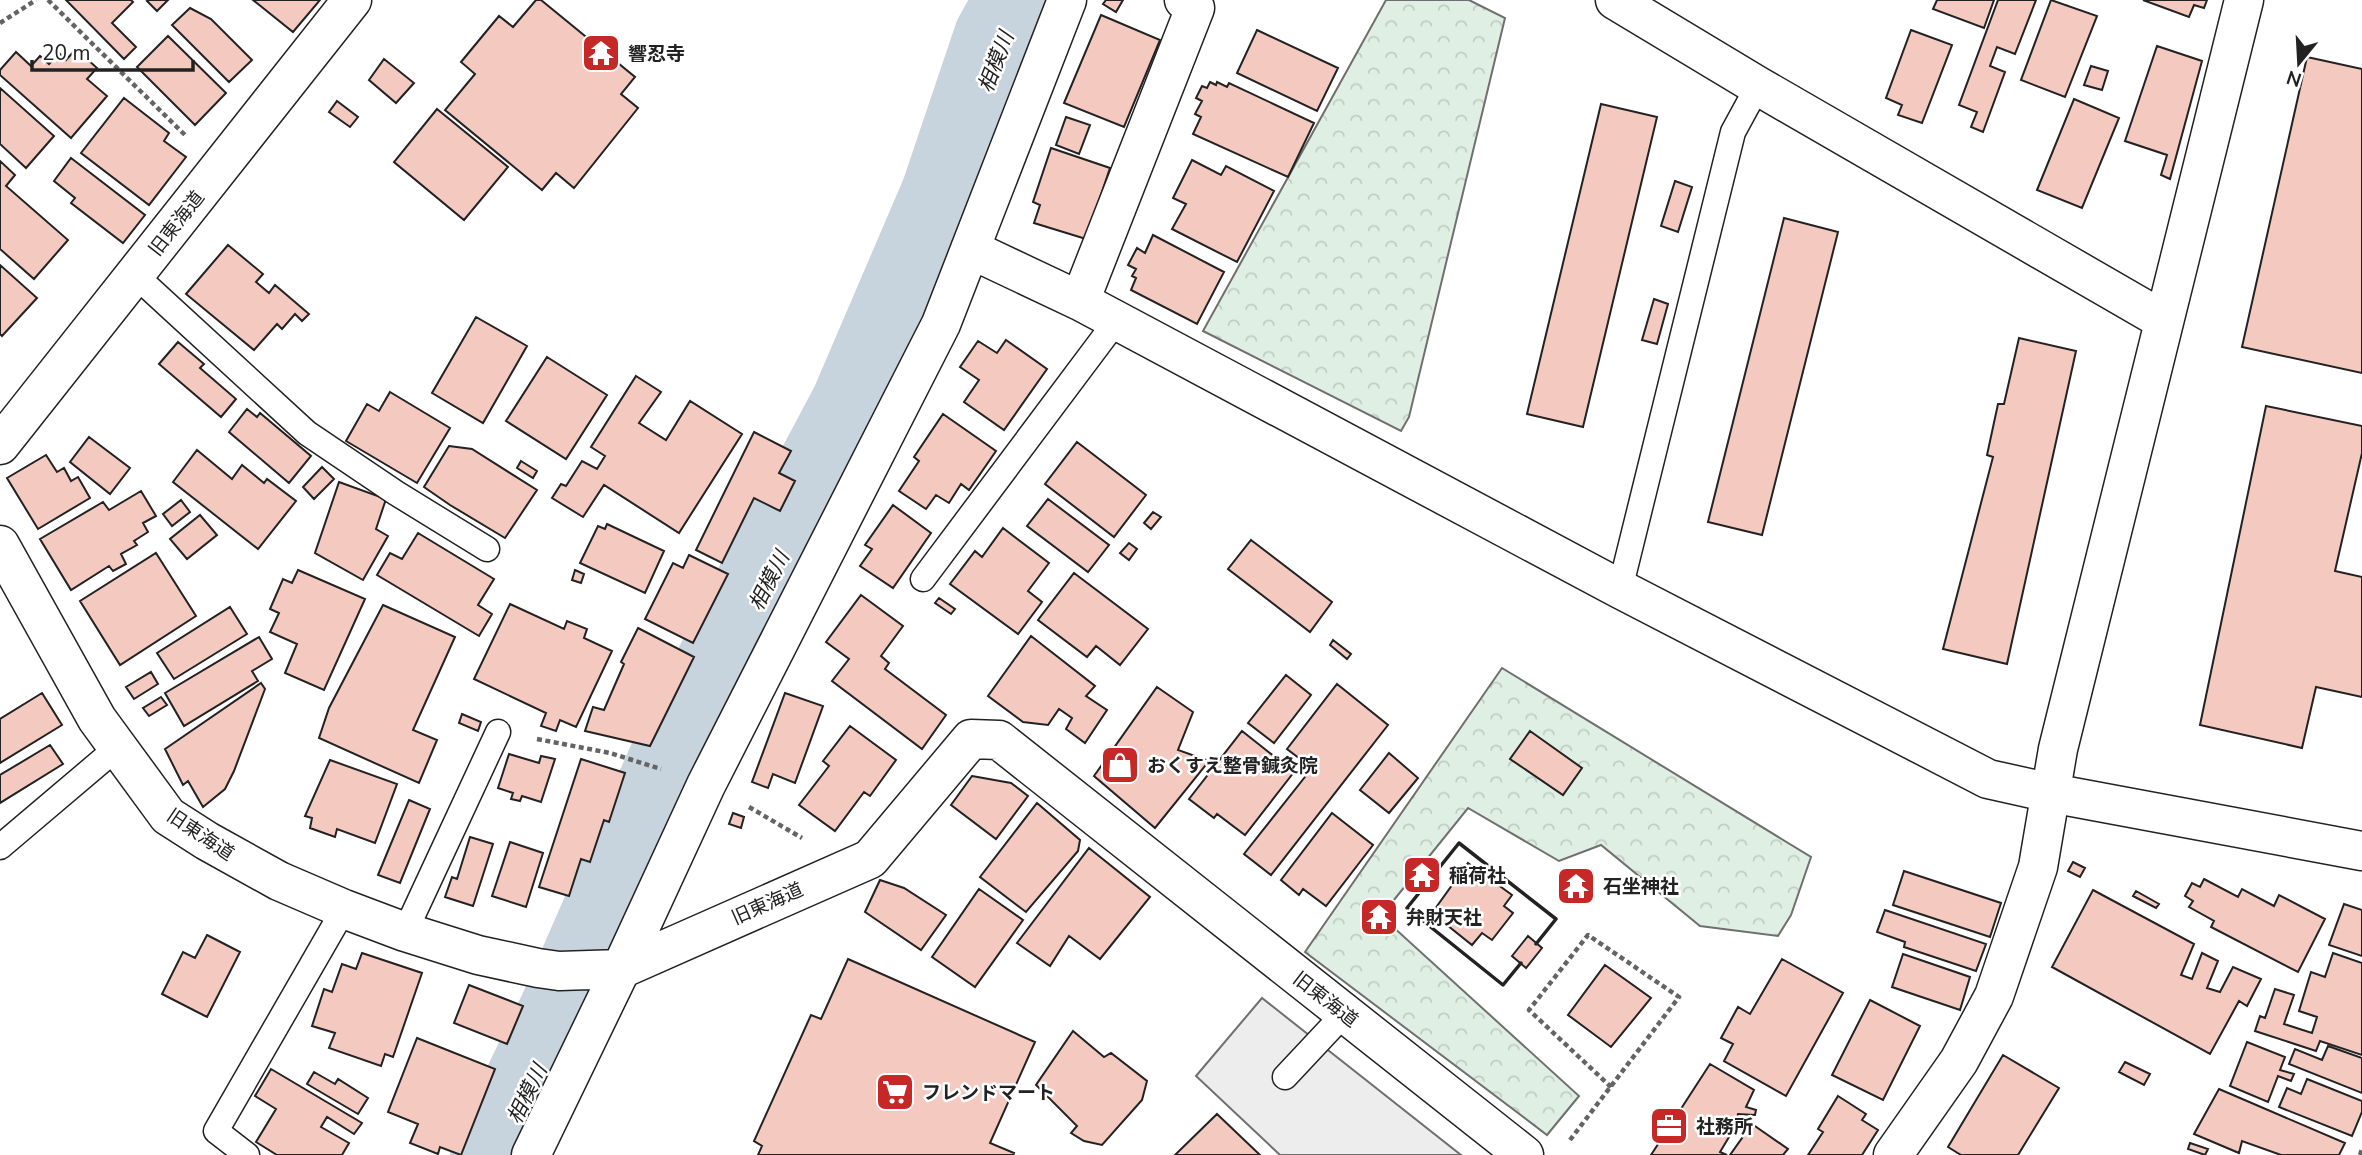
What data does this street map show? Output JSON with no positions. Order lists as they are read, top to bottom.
{
  "streets": {
    "street": ["旧東海道"]
  },
  "water": ["相模川"],
  "places": {
    "temple": [
      "響忍寺",
      "稲荷社",
      "石坐神社",
      "弁財天社"
    ],
    "shop": ["おくすえ整骨鍼灸院"],
    "supermarket": ["フレンドマート"],
    "office": ["社務所"]
  },
  "scale_bar": "20 m",
  "north": "bottom"
}
